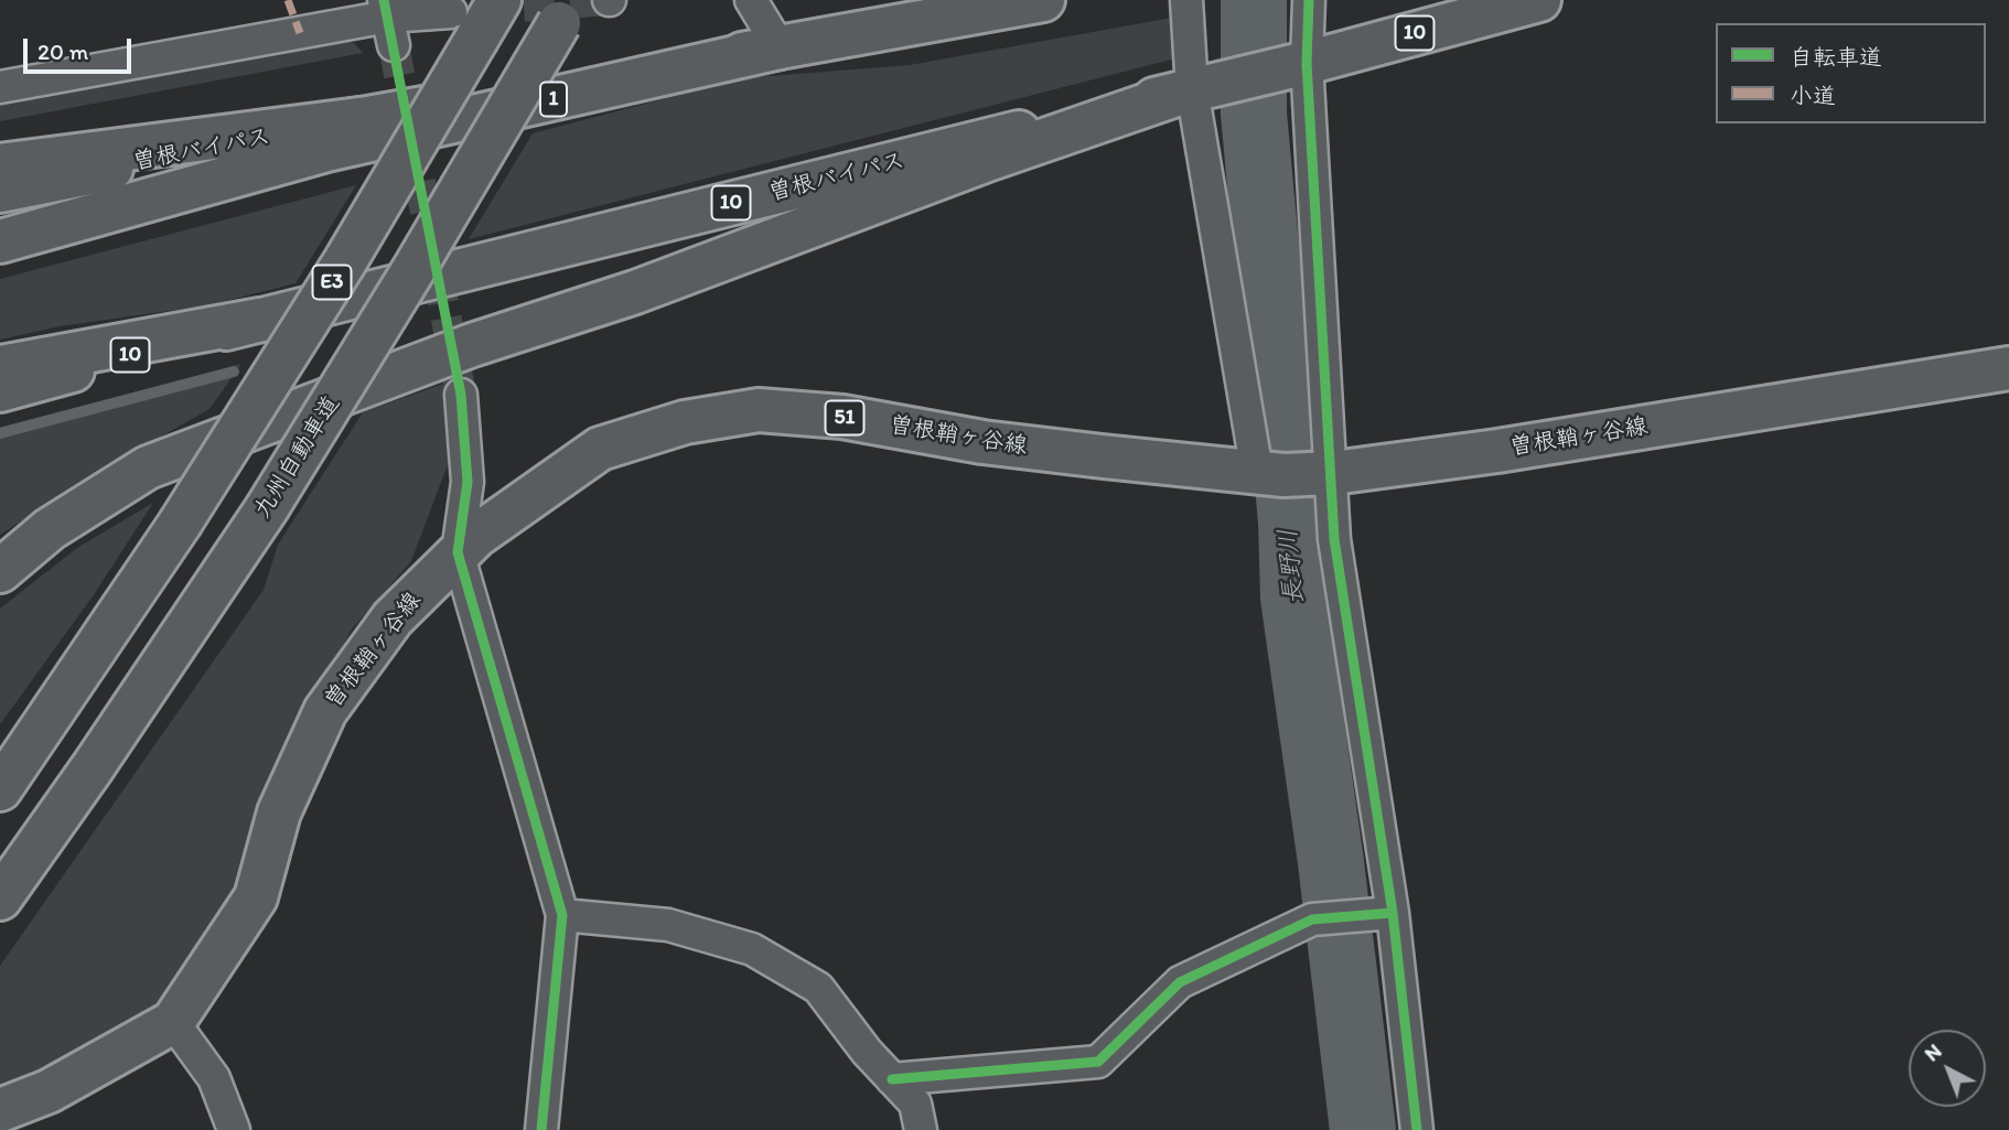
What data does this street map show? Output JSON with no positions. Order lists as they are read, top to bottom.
{
  "streets": {
    "main road": [
      "10",
      "1",
      "曽根バイパス",
      "E3",
      "51",
      "曽根鞘ヶ谷線",
      "九州自動車道"
    ]
  },
  "crossings": [
    ["1", "曽根バイパス"]
  ],
  "water": ["長野川"],
  "legend": ["自転車道", "小道"],
  "scale_bar": "20 m",
  "north": "top left"
}
